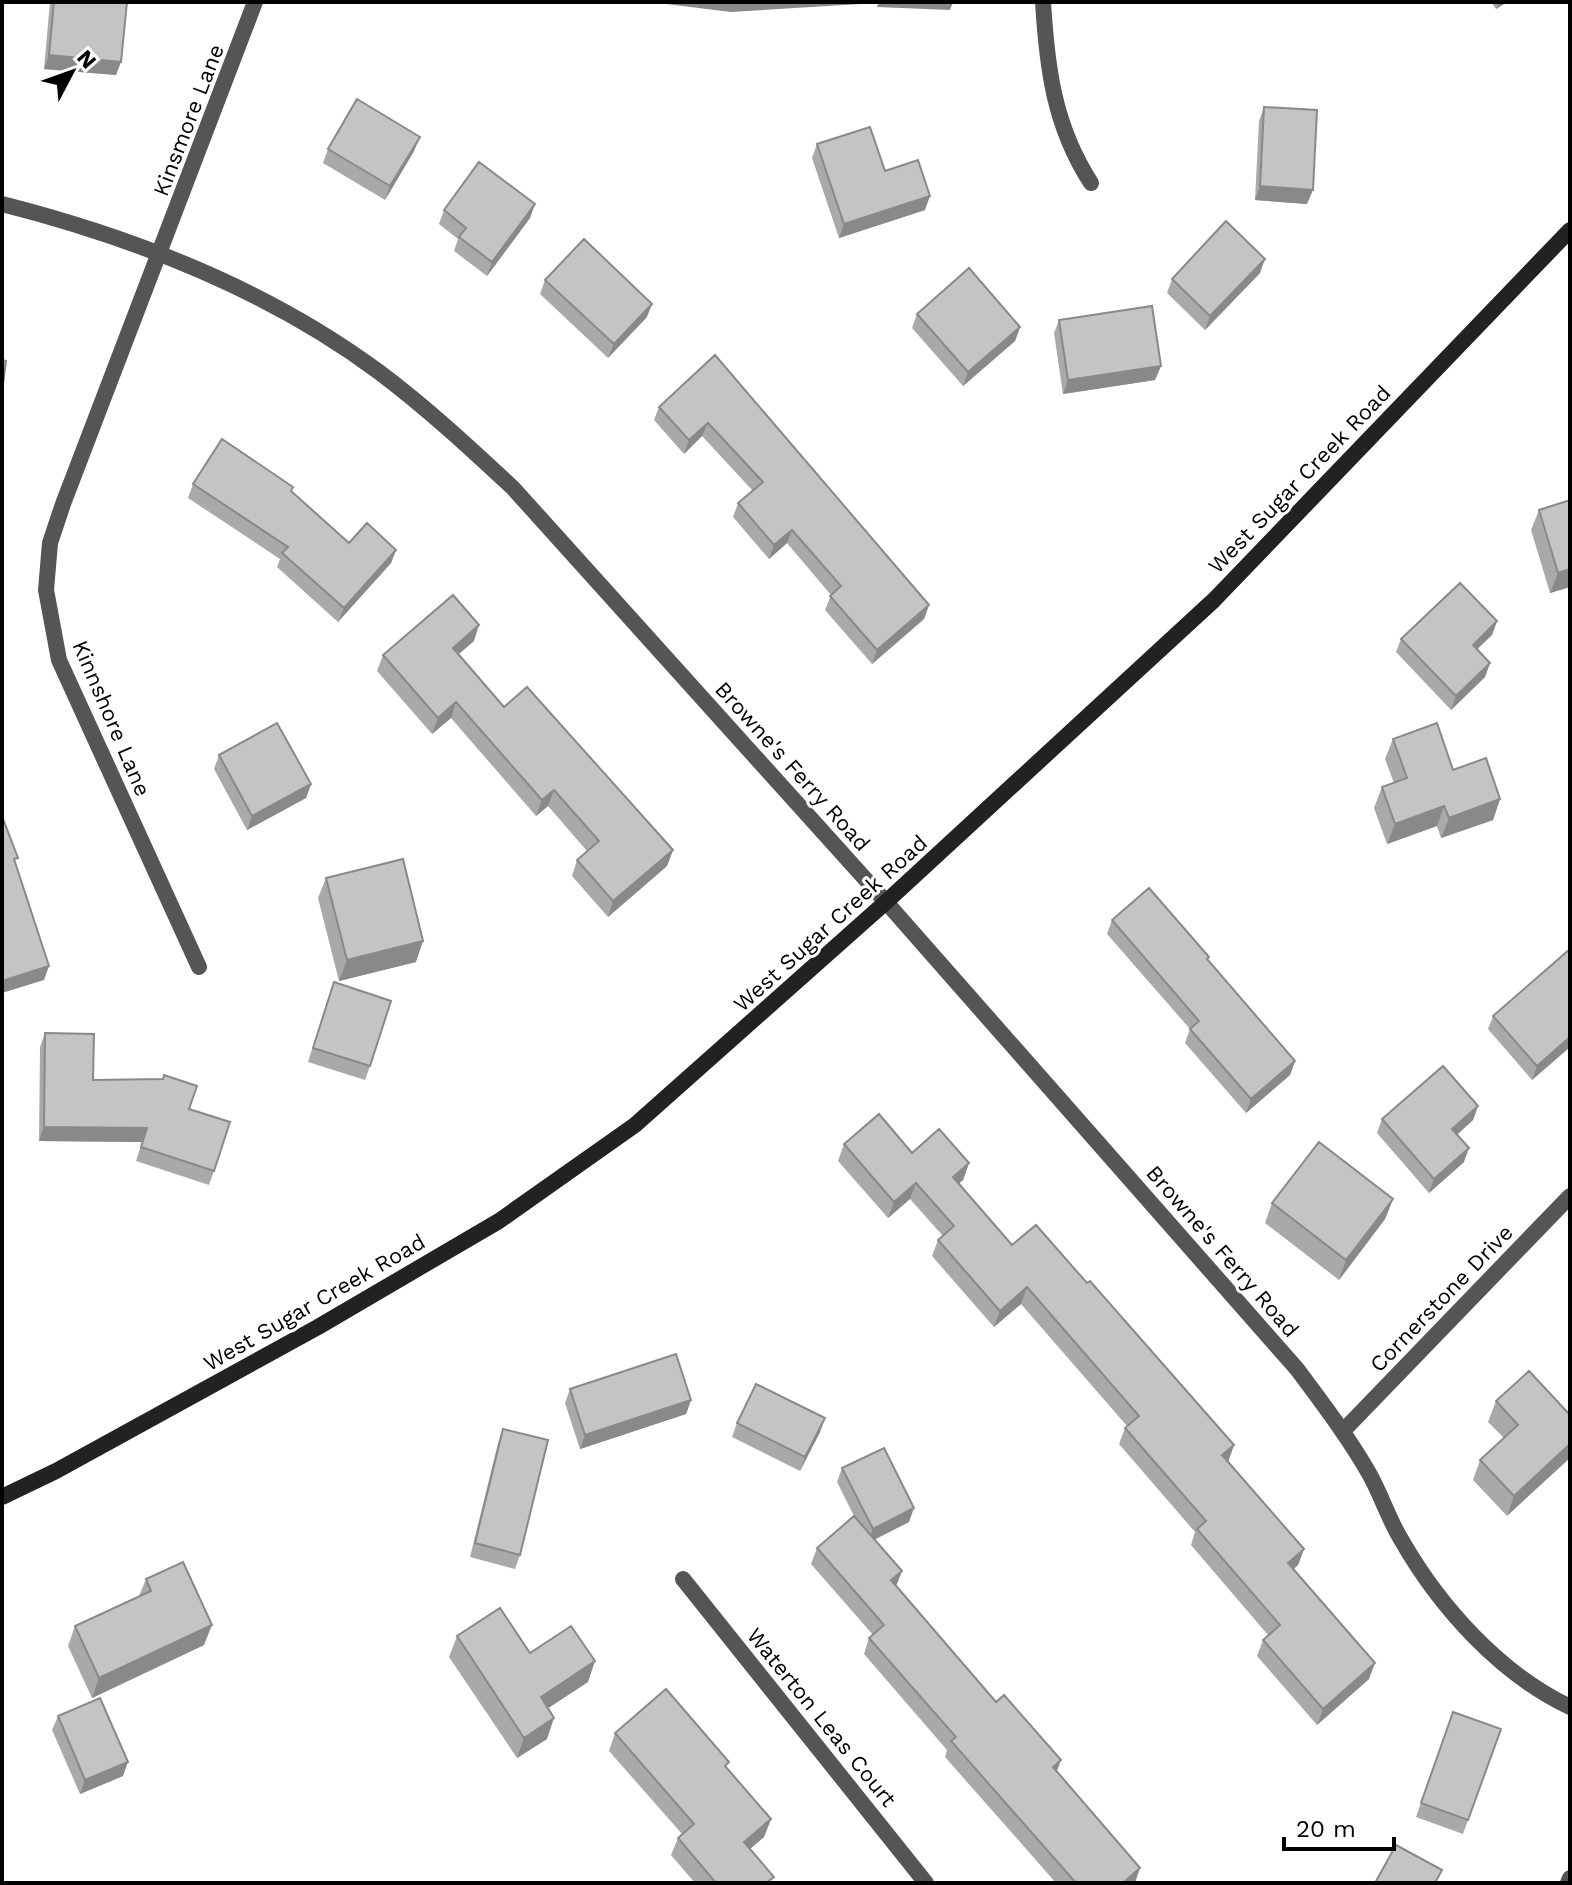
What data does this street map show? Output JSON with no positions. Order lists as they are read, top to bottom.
{
  "streets": {
    "main road": ["West Sugar Creek Road"],
    "street": [
      "Kinsmore Lane",
      "Kinnshore Lane",
      "Browne's Ferry Road",
      "Cornerstone Drive",
      "Waterton Leas Court"
    ]
  },
  "crossings": [
    ["Kinsmore Lane", "Kinnshore Lane"],
    ["Kinsmore Lane", "Browne's Ferry Road"],
    ["West Sugar Creek Road", "Browne's Ferry Road"],
    ["Kinnshore Lane", "Browne's Ferry Road"],
    ["Browne's Ferry Road", "Cornerstone Drive"]
  ],
  "scale_bar": "20 m",
  "north": "top right"
}
